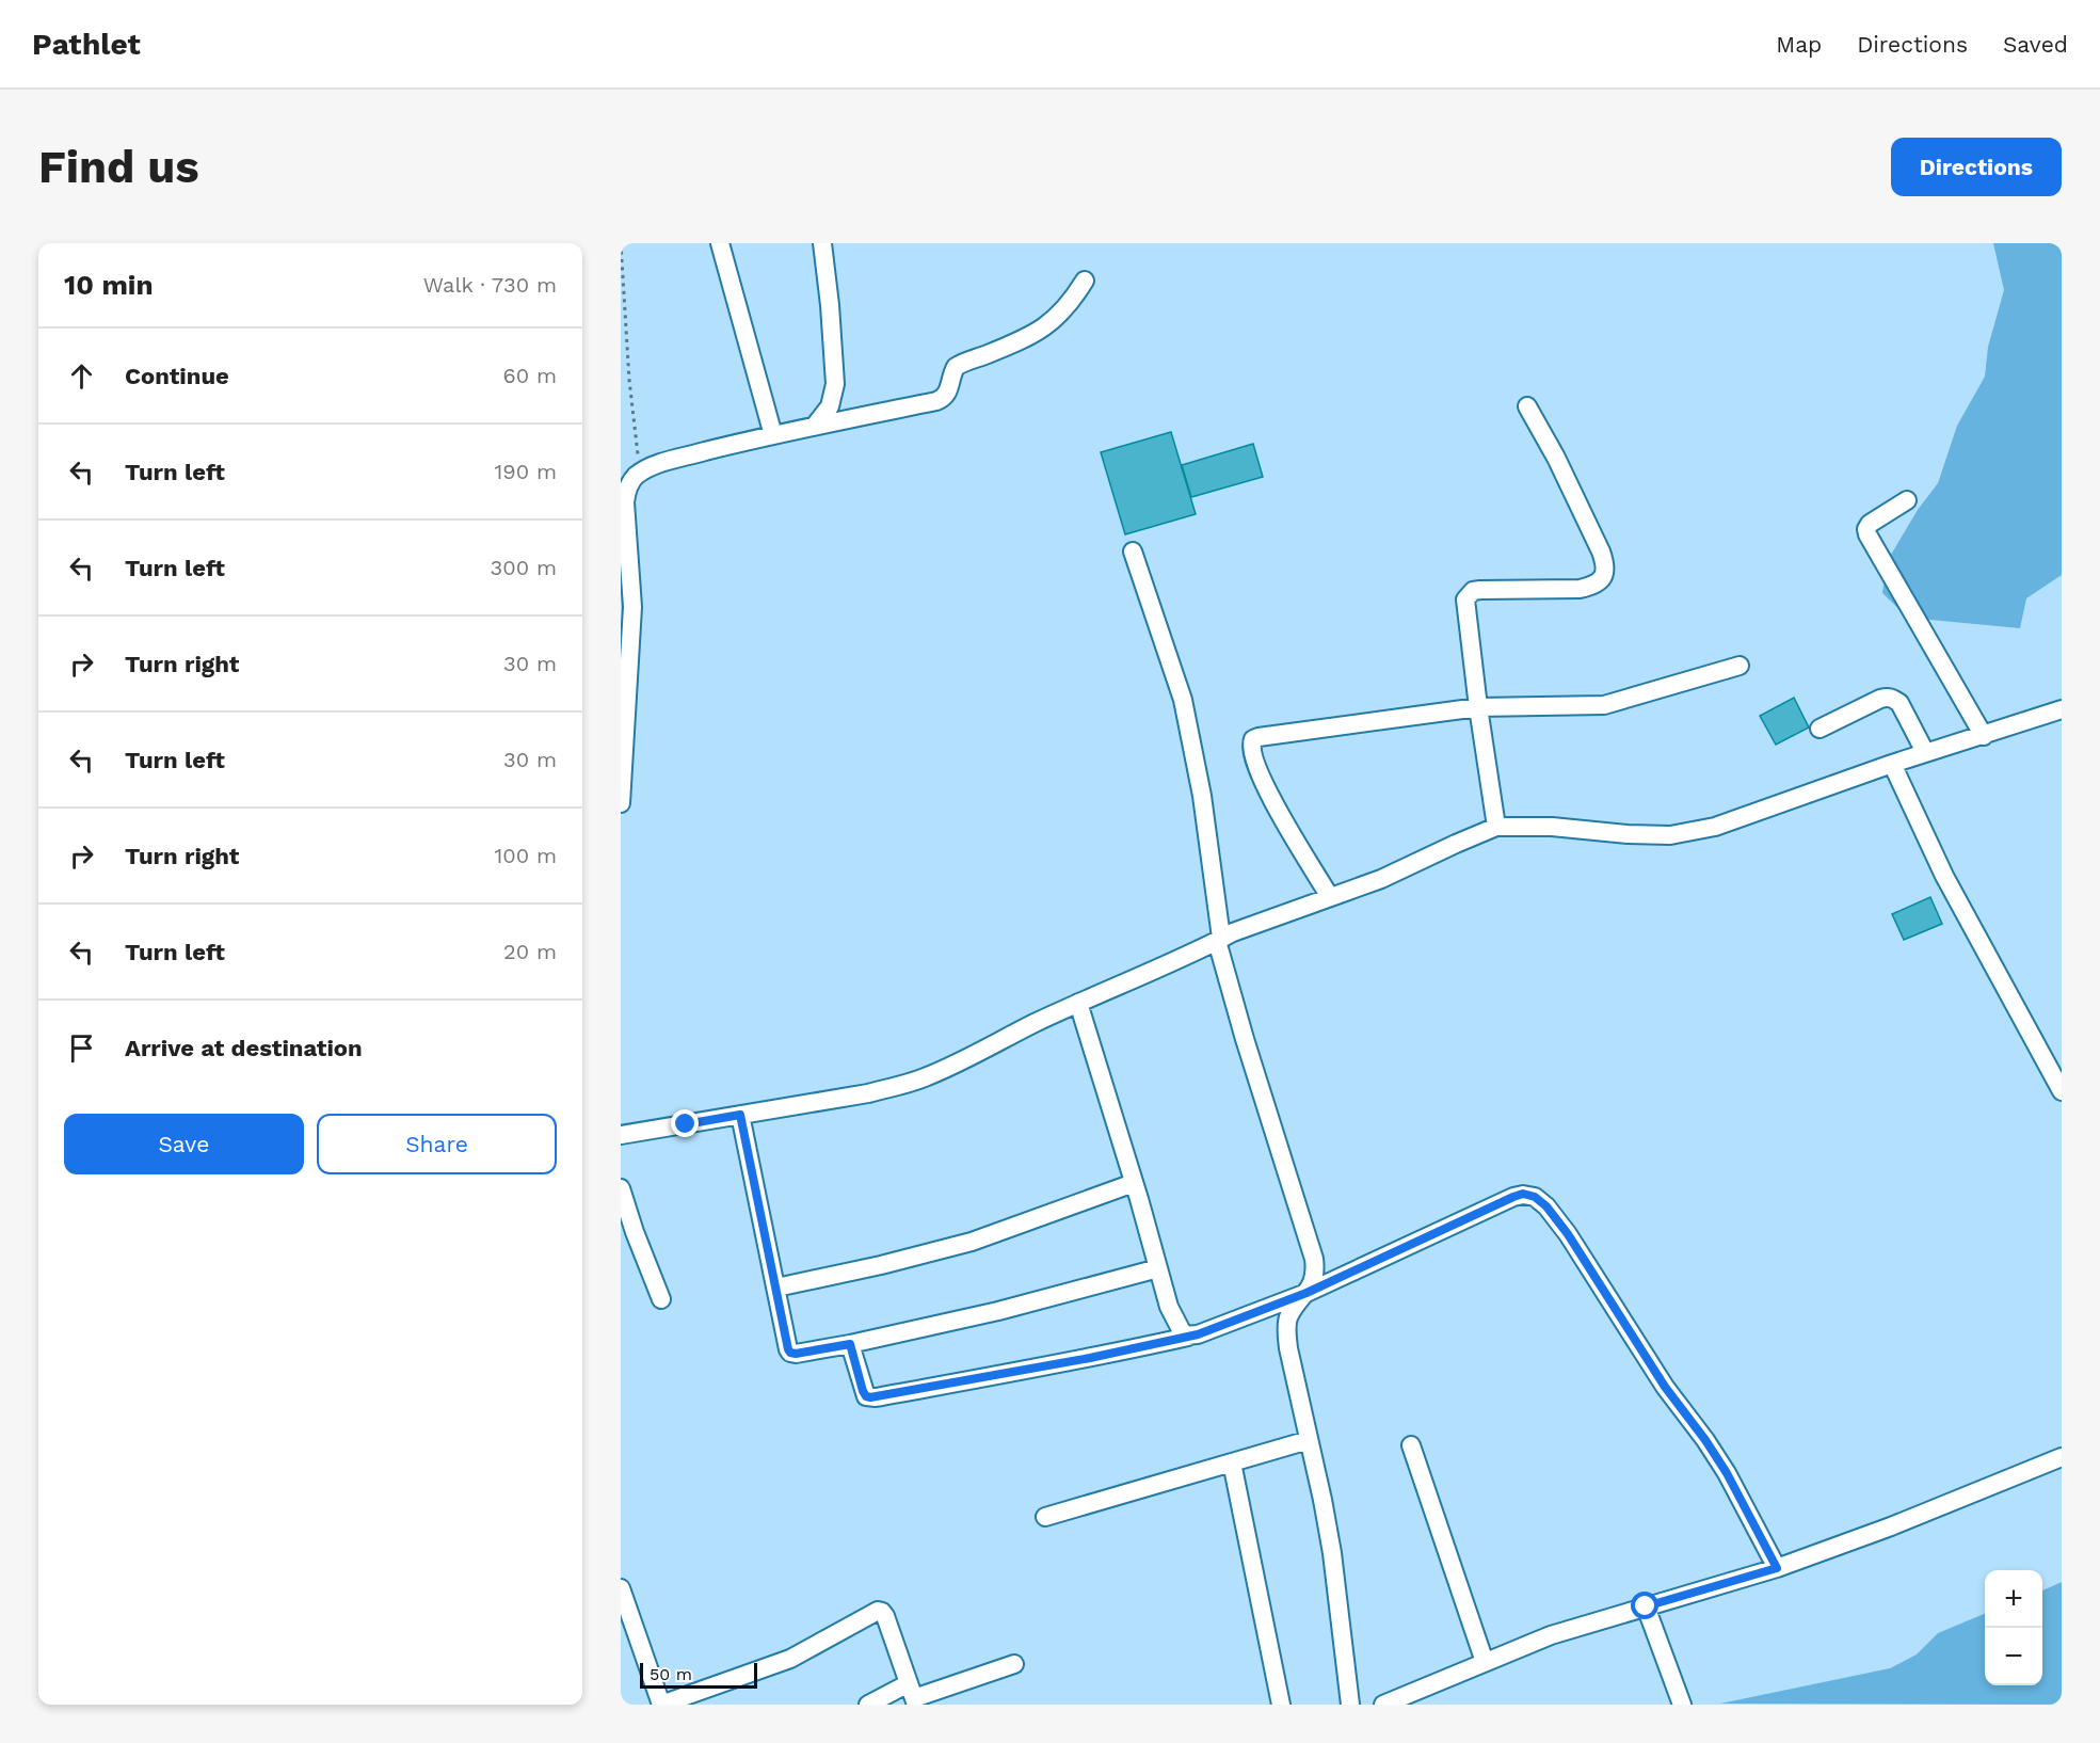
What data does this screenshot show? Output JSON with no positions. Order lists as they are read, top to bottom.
{
  "scale_bar": "50 m",
  "page": {
    "header": "Pathlet",
    "nav": ["Map", "Directions", "Saved"],
    "buttons": [
      "Directions",
      ["Save", "Share"]
    ],
    "title": "Find us",
    "heading": ["10 min", "Walk · 730 m"],
    "list": [
      ["Continue", "60 m"],
      ["Turn left", "190 m"],
      ["Turn left", "300 m"],
      ["Turn right", "30 m"],
      ["Turn left", "30 m"],
      ["Turn right", "100 m"],
      ["Turn left", "20 m"],
      "Arrive at destination"
    ],
    "map_buttons": ["+", "−"],
    "scale": "50 m"
  }
}
